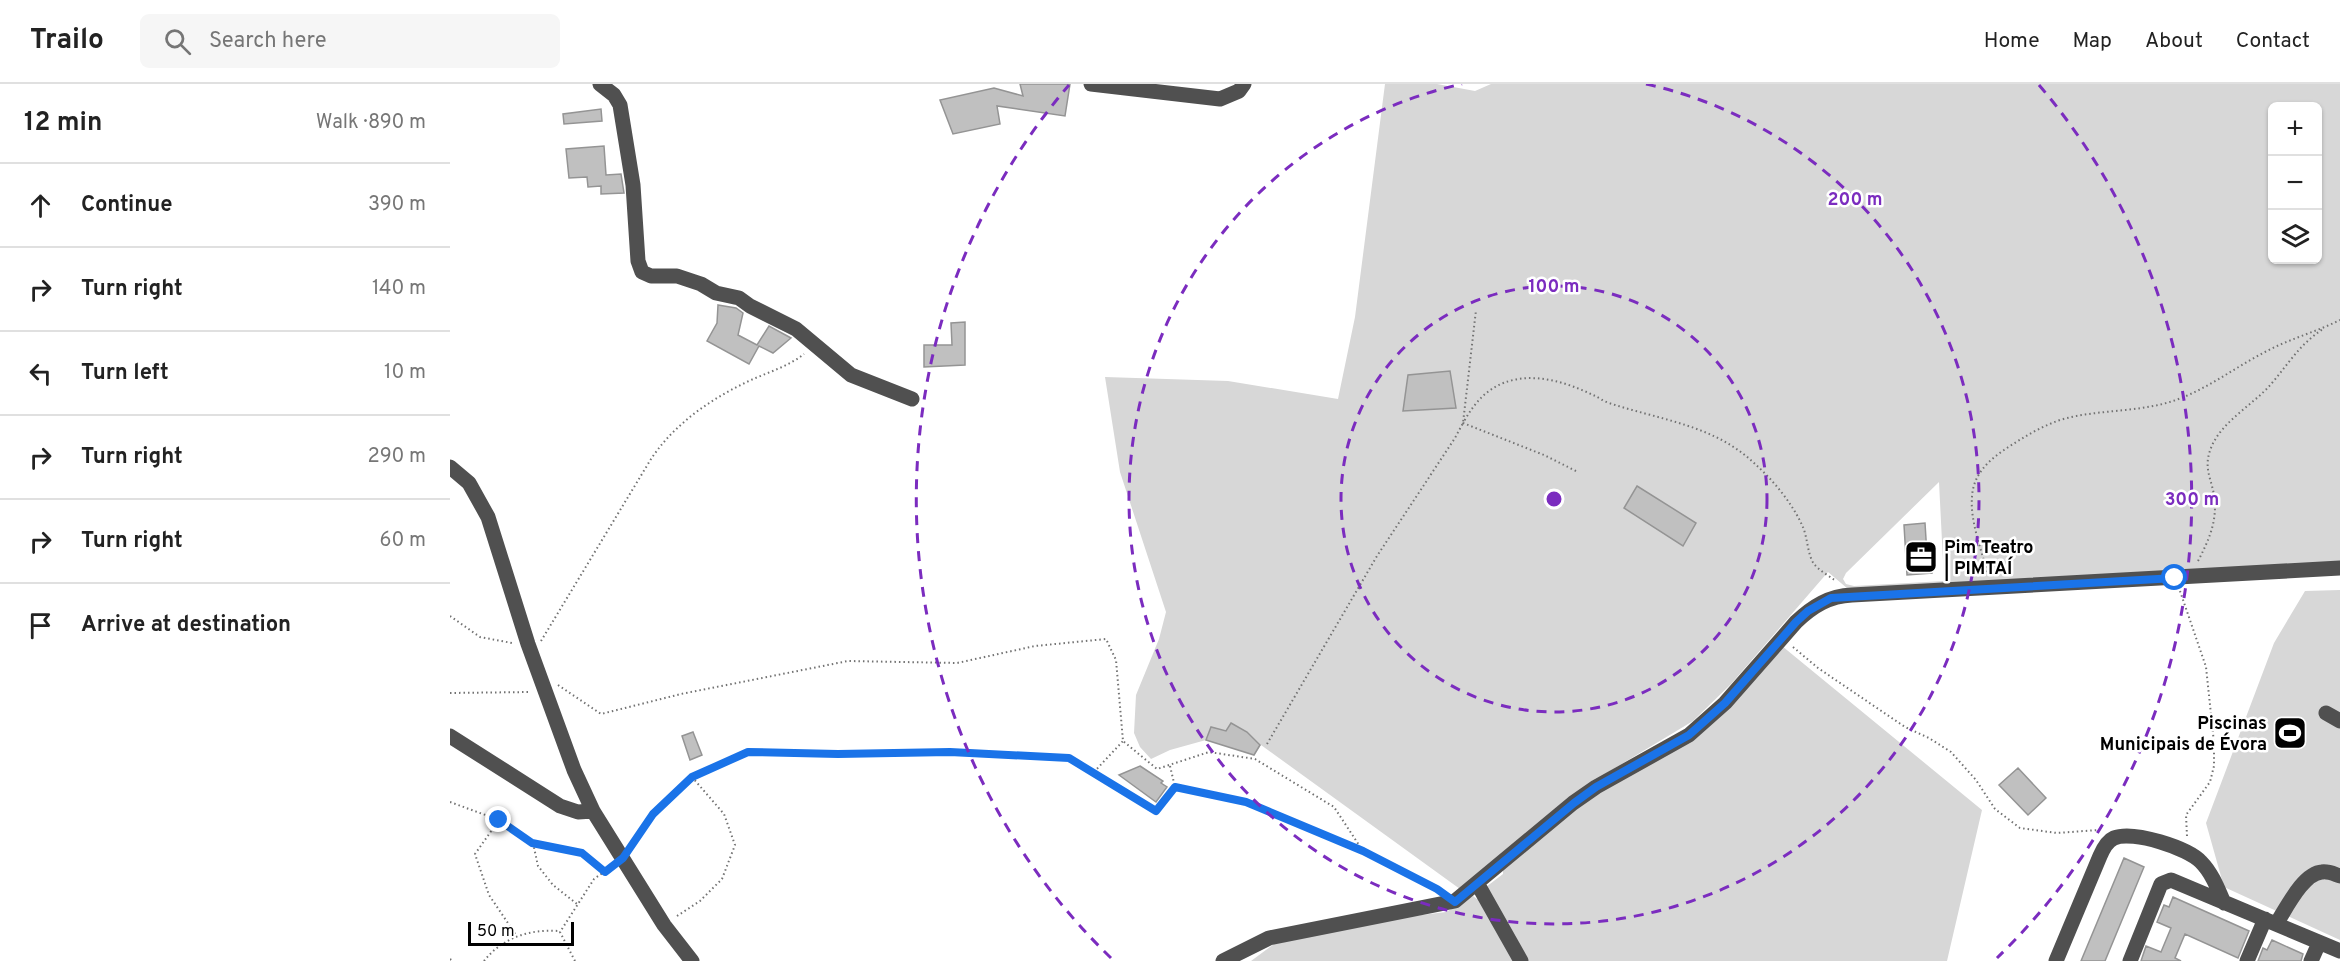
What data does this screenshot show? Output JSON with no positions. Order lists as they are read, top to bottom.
{
  "places": {
    "office": ["Pim Teatro | PIMTAÍ"],
    "sports": ["Piscinas Municipais de Évora"]
  },
  "scale_bar": "50 m",
  "page": {
    "header": "Trailo",
    "search": "Search here",
    "nav": [
      "Home",
      "Map",
      "About",
      "Contact"
    ],
    "heading": ["12 min", "Walk · 890 m"],
    "map_buttons": ["+", "−"],
    "list": [
      ["Continue", "390 m"],
      ["Turn right", "140 m"],
      ["Turn left", "10 m"],
      ["Turn right", "290 m"],
      ["Turn right", "60 m"],
      "Arrive at destination"
    ],
    "scale": "50 m"
  },
  "rings": ["200 m", "100 m", "300 m"]
}
